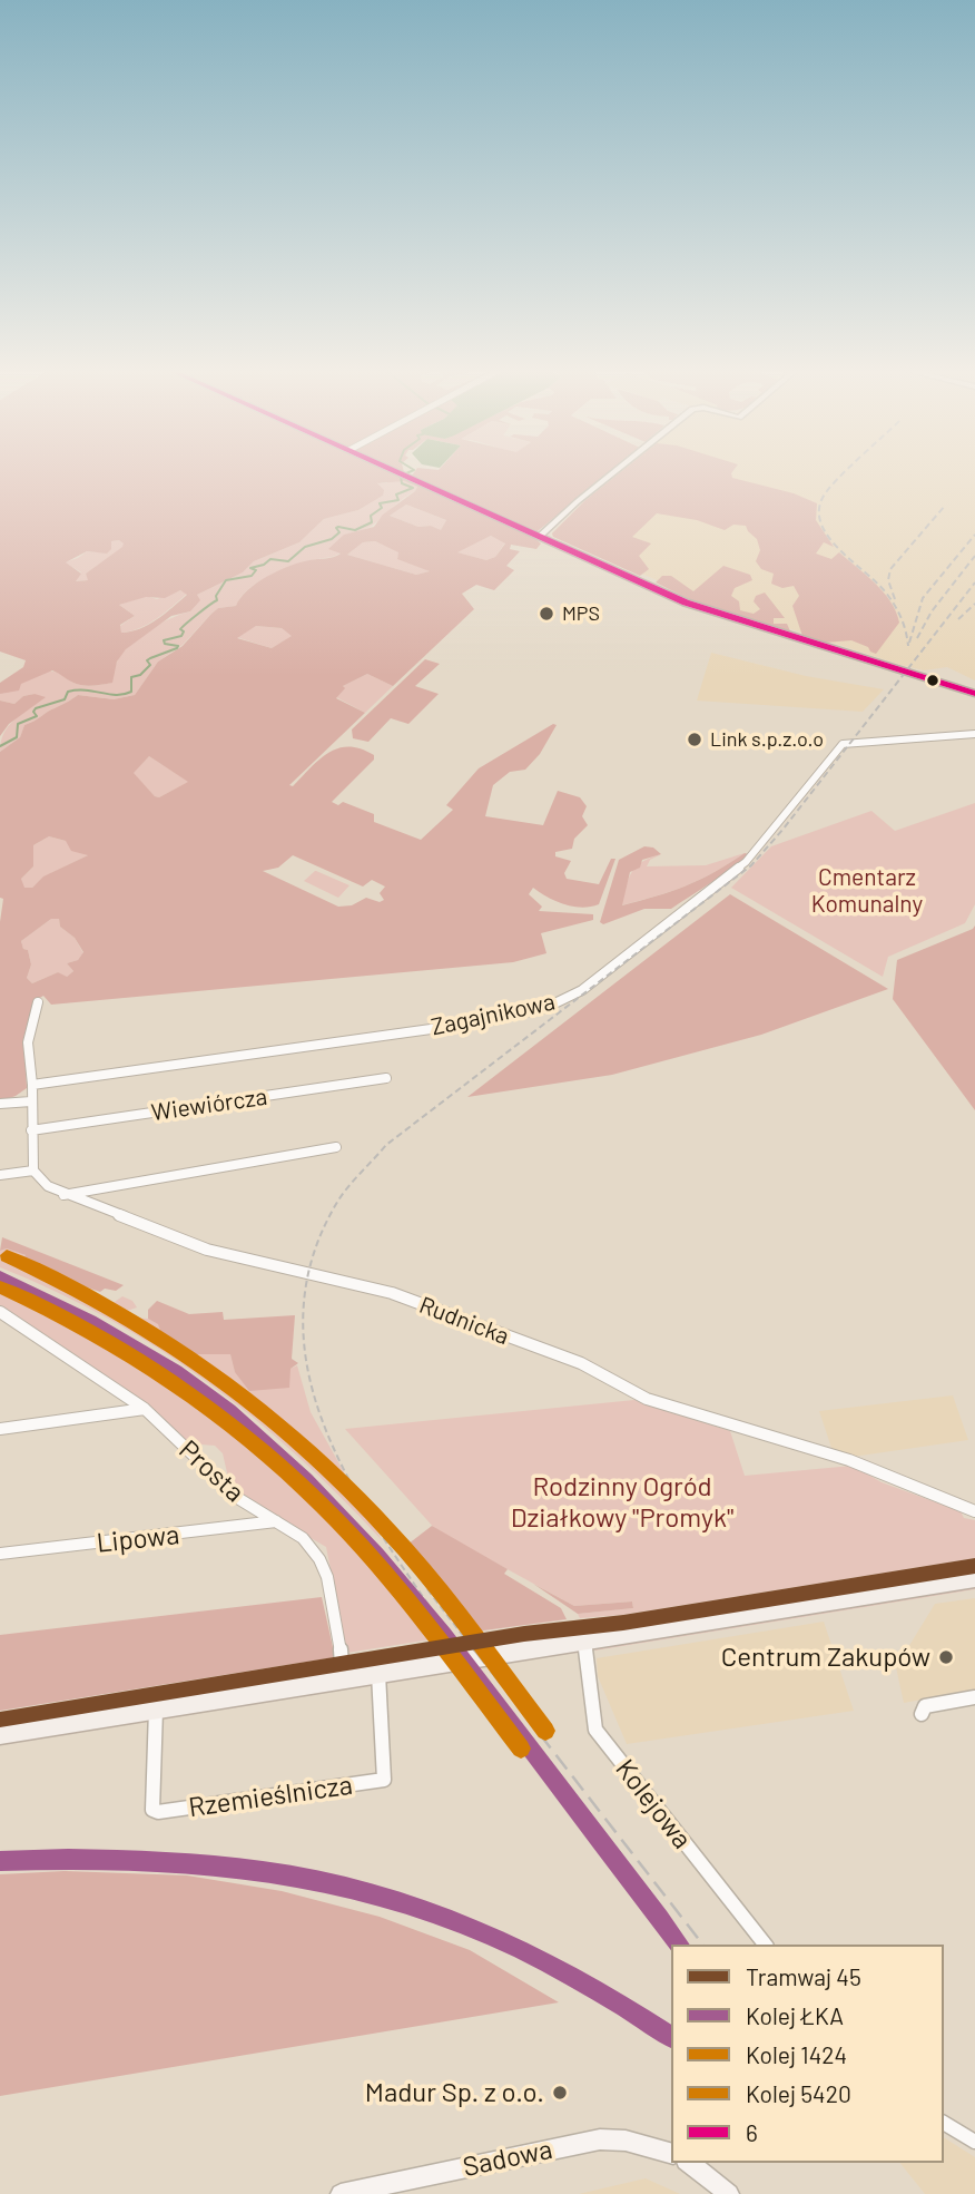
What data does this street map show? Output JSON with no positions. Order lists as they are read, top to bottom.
{
  "streets": {
    "main road": ["Sadowa"],
    "street": [
      "Zagajnikowa",
      "Wiewiórcza",
      "Rudnicka",
      "Prosta",
      "Lipowa",
      "Rzemieślnicza",
      "Kolejowa"
    ]
  },
  "crossings": [
    ["Prosta", "Lipowa"]
  ],
  "parks": ["Cmentarz Komunalny", "Rodzinny Ogród Działkowy \"Promyk\""],
  "places": [
    "MPS",
    "Link s.p.z.o.o",
    "Centrum Zakupów",
    "Madur Sp. z o.o."
  ],
  "lines": [
    "transit line 6",
    "rail line 5420",
    "rail line ŁKA",
    "rail line 1424",
    "tram line 45"
  ],
  "legend": [
    "Tramwaj 45",
    "Kolej ŁKA",
    "Kolej 1424",
    "Kolej 5420",
    "6"
  ]
}
